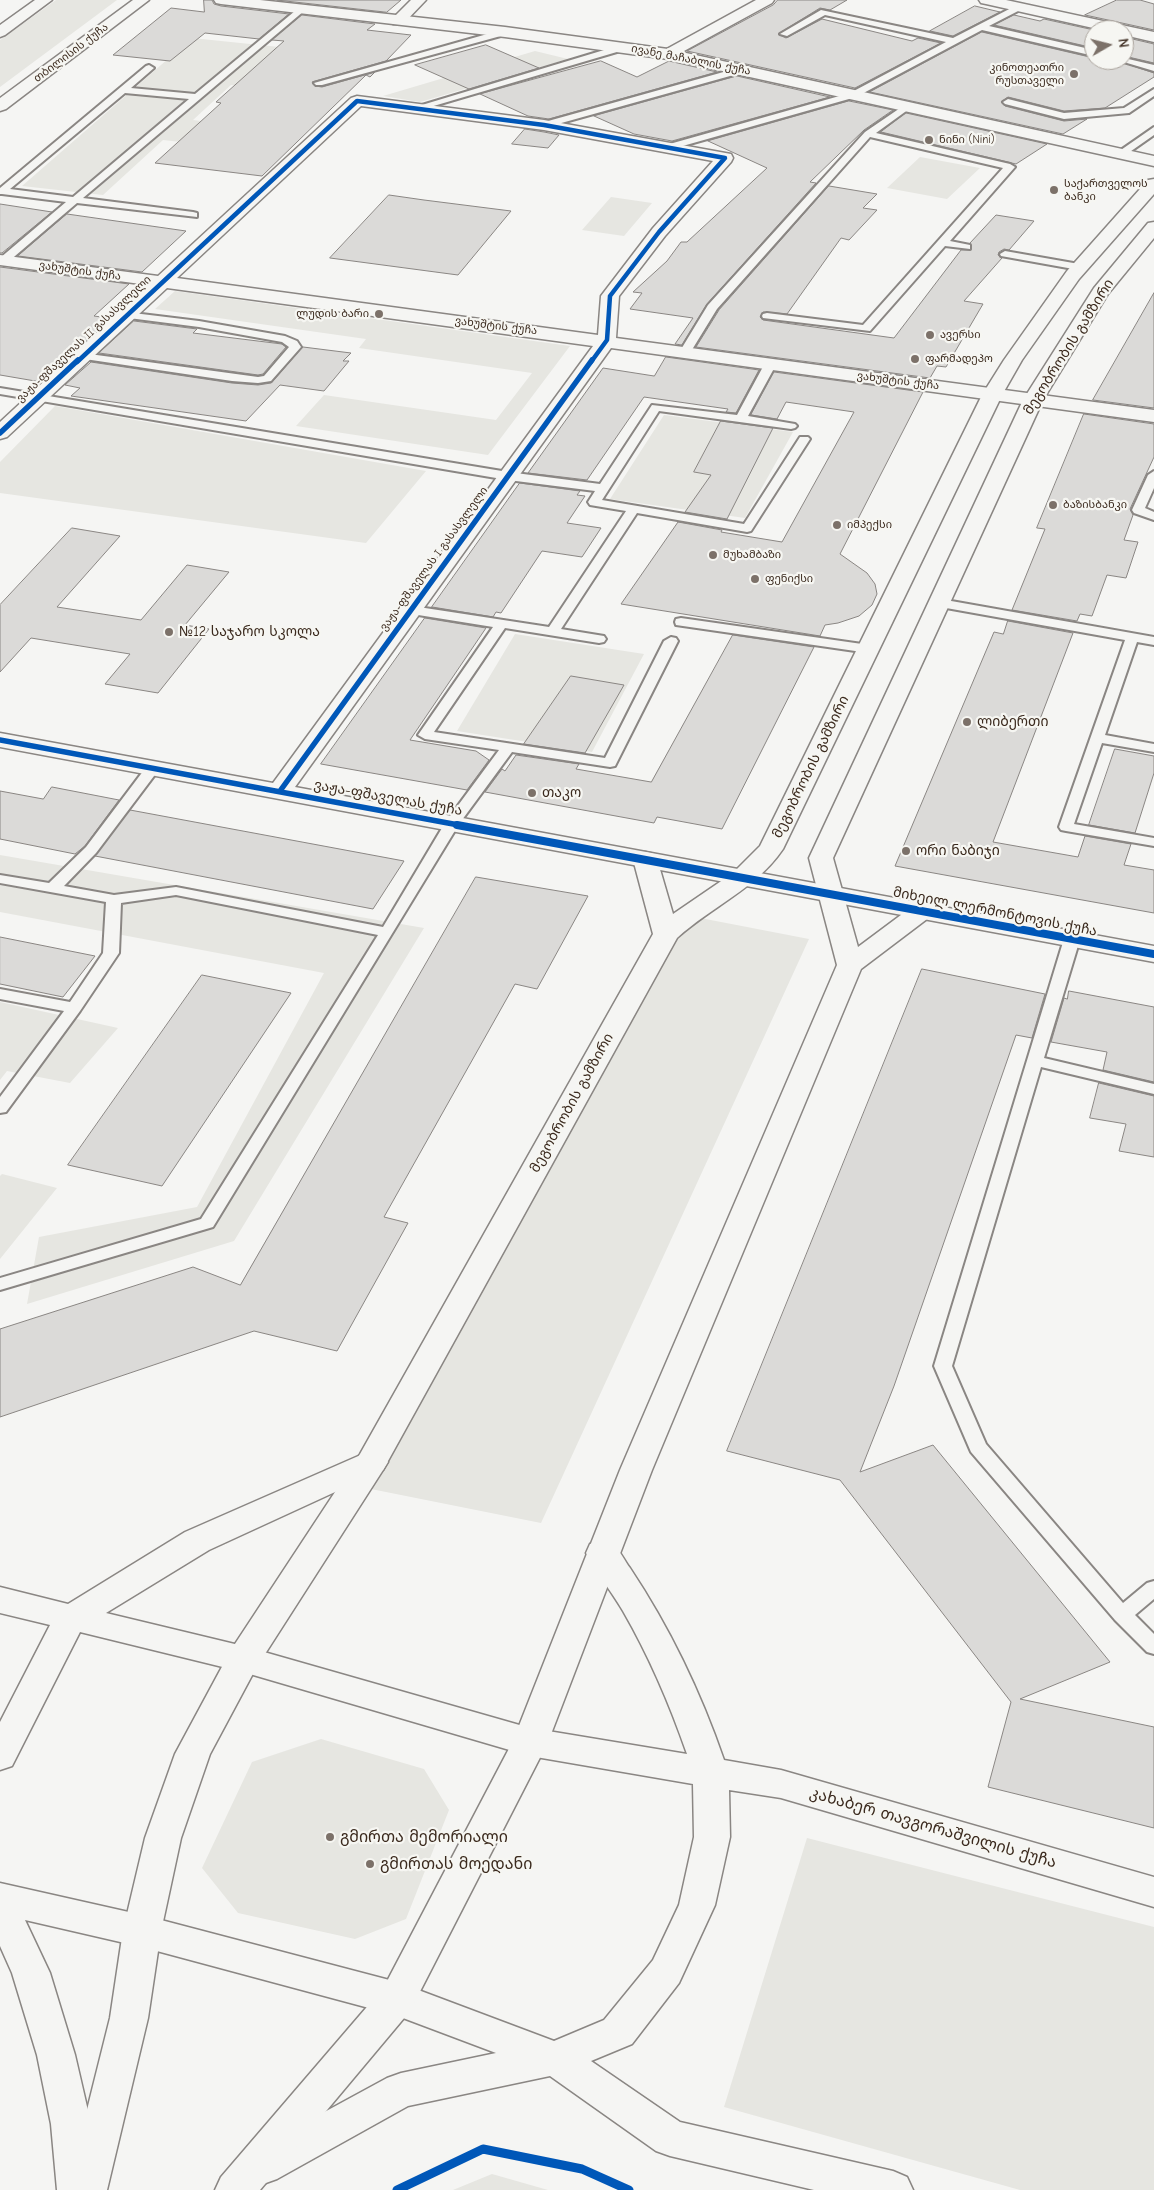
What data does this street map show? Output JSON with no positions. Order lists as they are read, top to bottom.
{
  "streets": {
    "main road": [
      "თბილისის ქუჩა",
      "ივანე მაჩაბლის ქუჩა",
      "ვახუშტის ქუჩა",
      "ვაჟა-ფშაველას II გასასვლელი",
      "მეგობრობის გამზირი",
      "ვაჟა-ფშაველას I გასასვლელი",
      "ვაჟა-ფშაველას ქუჩა",
      "მიხეილ ლერმონტოვის ქუჩა",
      "კახაბერ თავგორაშვილის ქუჩა"
    ]
  },
  "crossings": [
    ["ვახუშტის ქუჩა", "ვაჟა-ფშაველას II გასასვლელი"],
    ["ვახუშტის ქუჩა", "მეგობრობის გამზირი"],
    ["ვახუშტის ქუჩა", "ვაჟა-ფშაველას I გასასვლელი"],
    ["ვაჟა-ფშაველას II გასასვლელი", "ვაჟა-ფშაველას I გასასვლელი"],
    ["მეგობრობის გამზირი", "ვაჟა-ფშაველას ქუჩა"],
    ["მეგობრობის გამზირი", "მიხეილ ლერმონტოვის ქუჩა"],
    ["ვაჟა-ფშაველას I გასასვლელი", "ვაჟა-ფშაველას ქუჩა"],
    ["ვაჟა-ფშაველას ქუჩა", "მიხეილ ლერმონტოვის ქუჩა"]
  ],
  "places": [
    "კინოთეათრი რუსთაველი",
    "ნინი (Nini)",
    "საქართველოს ბანკი",
    "ლუდის ბარი",
    "ავერსი",
    "ფარმადეპო",
    "ბაზისბანკი",
    "იმპექსი",
    "მუხამბაზი",
    "ფენიქსი",
    "№12 საჯარო სკოლა",
    "ლიბერთი",
    "თაკო",
    "ორი ნაბიჯი",
    "გმირთა მემორიალი",
    "გმირთას მოედანი"
  ],
  "north": "right"
}
